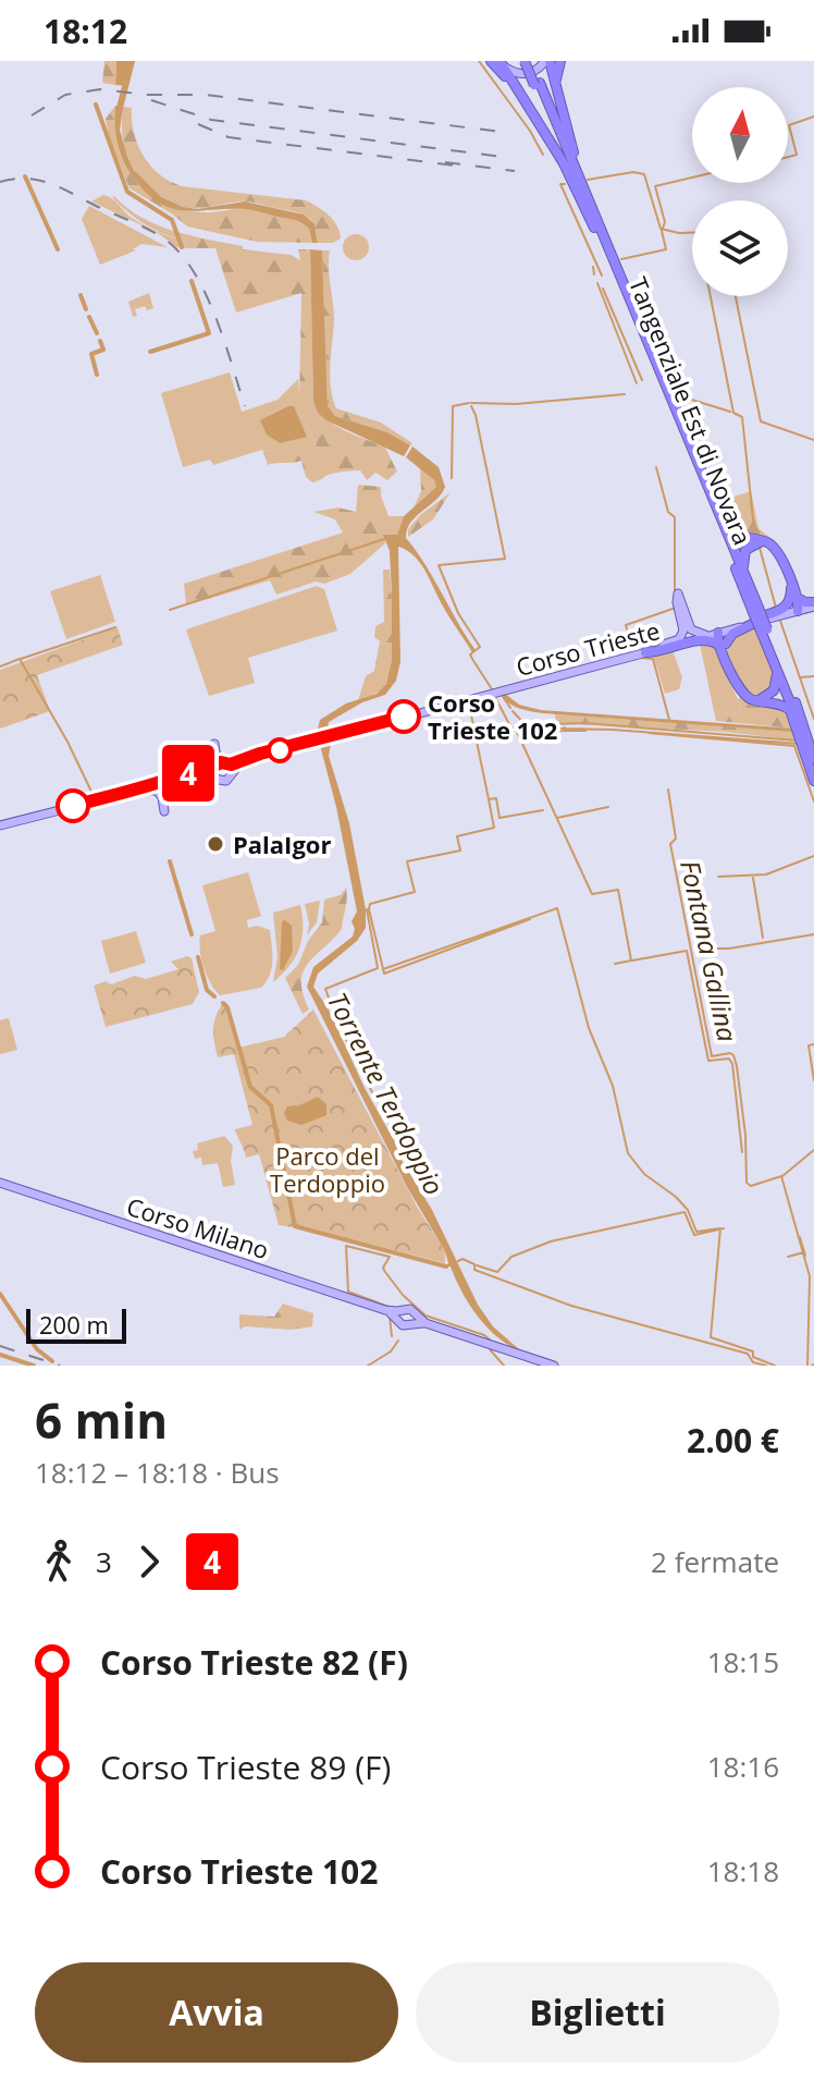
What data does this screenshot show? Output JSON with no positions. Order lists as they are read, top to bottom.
{
  "streets": {
    "highway": ["Tangenziale Est di Novara"],
    "main road": ["Corso Trieste", "Corso Milano"]
  },
  "water": ["Fontana Gallina", "Torrente Terdoppio"],
  "parks": ["Parco del Terdoppio"],
  "places": ["Corso Trieste 102", "PalaIgor"],
  "lines": ["bus line 4"],
  "scale_bar": "200 m",
  "north": "top",
  "page": {
    "status": "18:12",
    "on_map": "4",
    "scale": "200 m",
    "heading": ["6 min", "18:12 – 18:18 · Bus", "2.00 €"],
    "legs": ["3", "4", "2 fermate"],
    "list": [
      {
        "name": "Corso Trieste 82 (F)",
        "value": "18:15"
      },
      {
        "name": "Corso Trieste 89 (F)",
        "value": "18:16"
      },
      {
        "name": "Corso Trieste 102",
        "value": "18:18"
      }
    ],
    "buttons": ["Avvia", "Biglietti"]
  }
}
